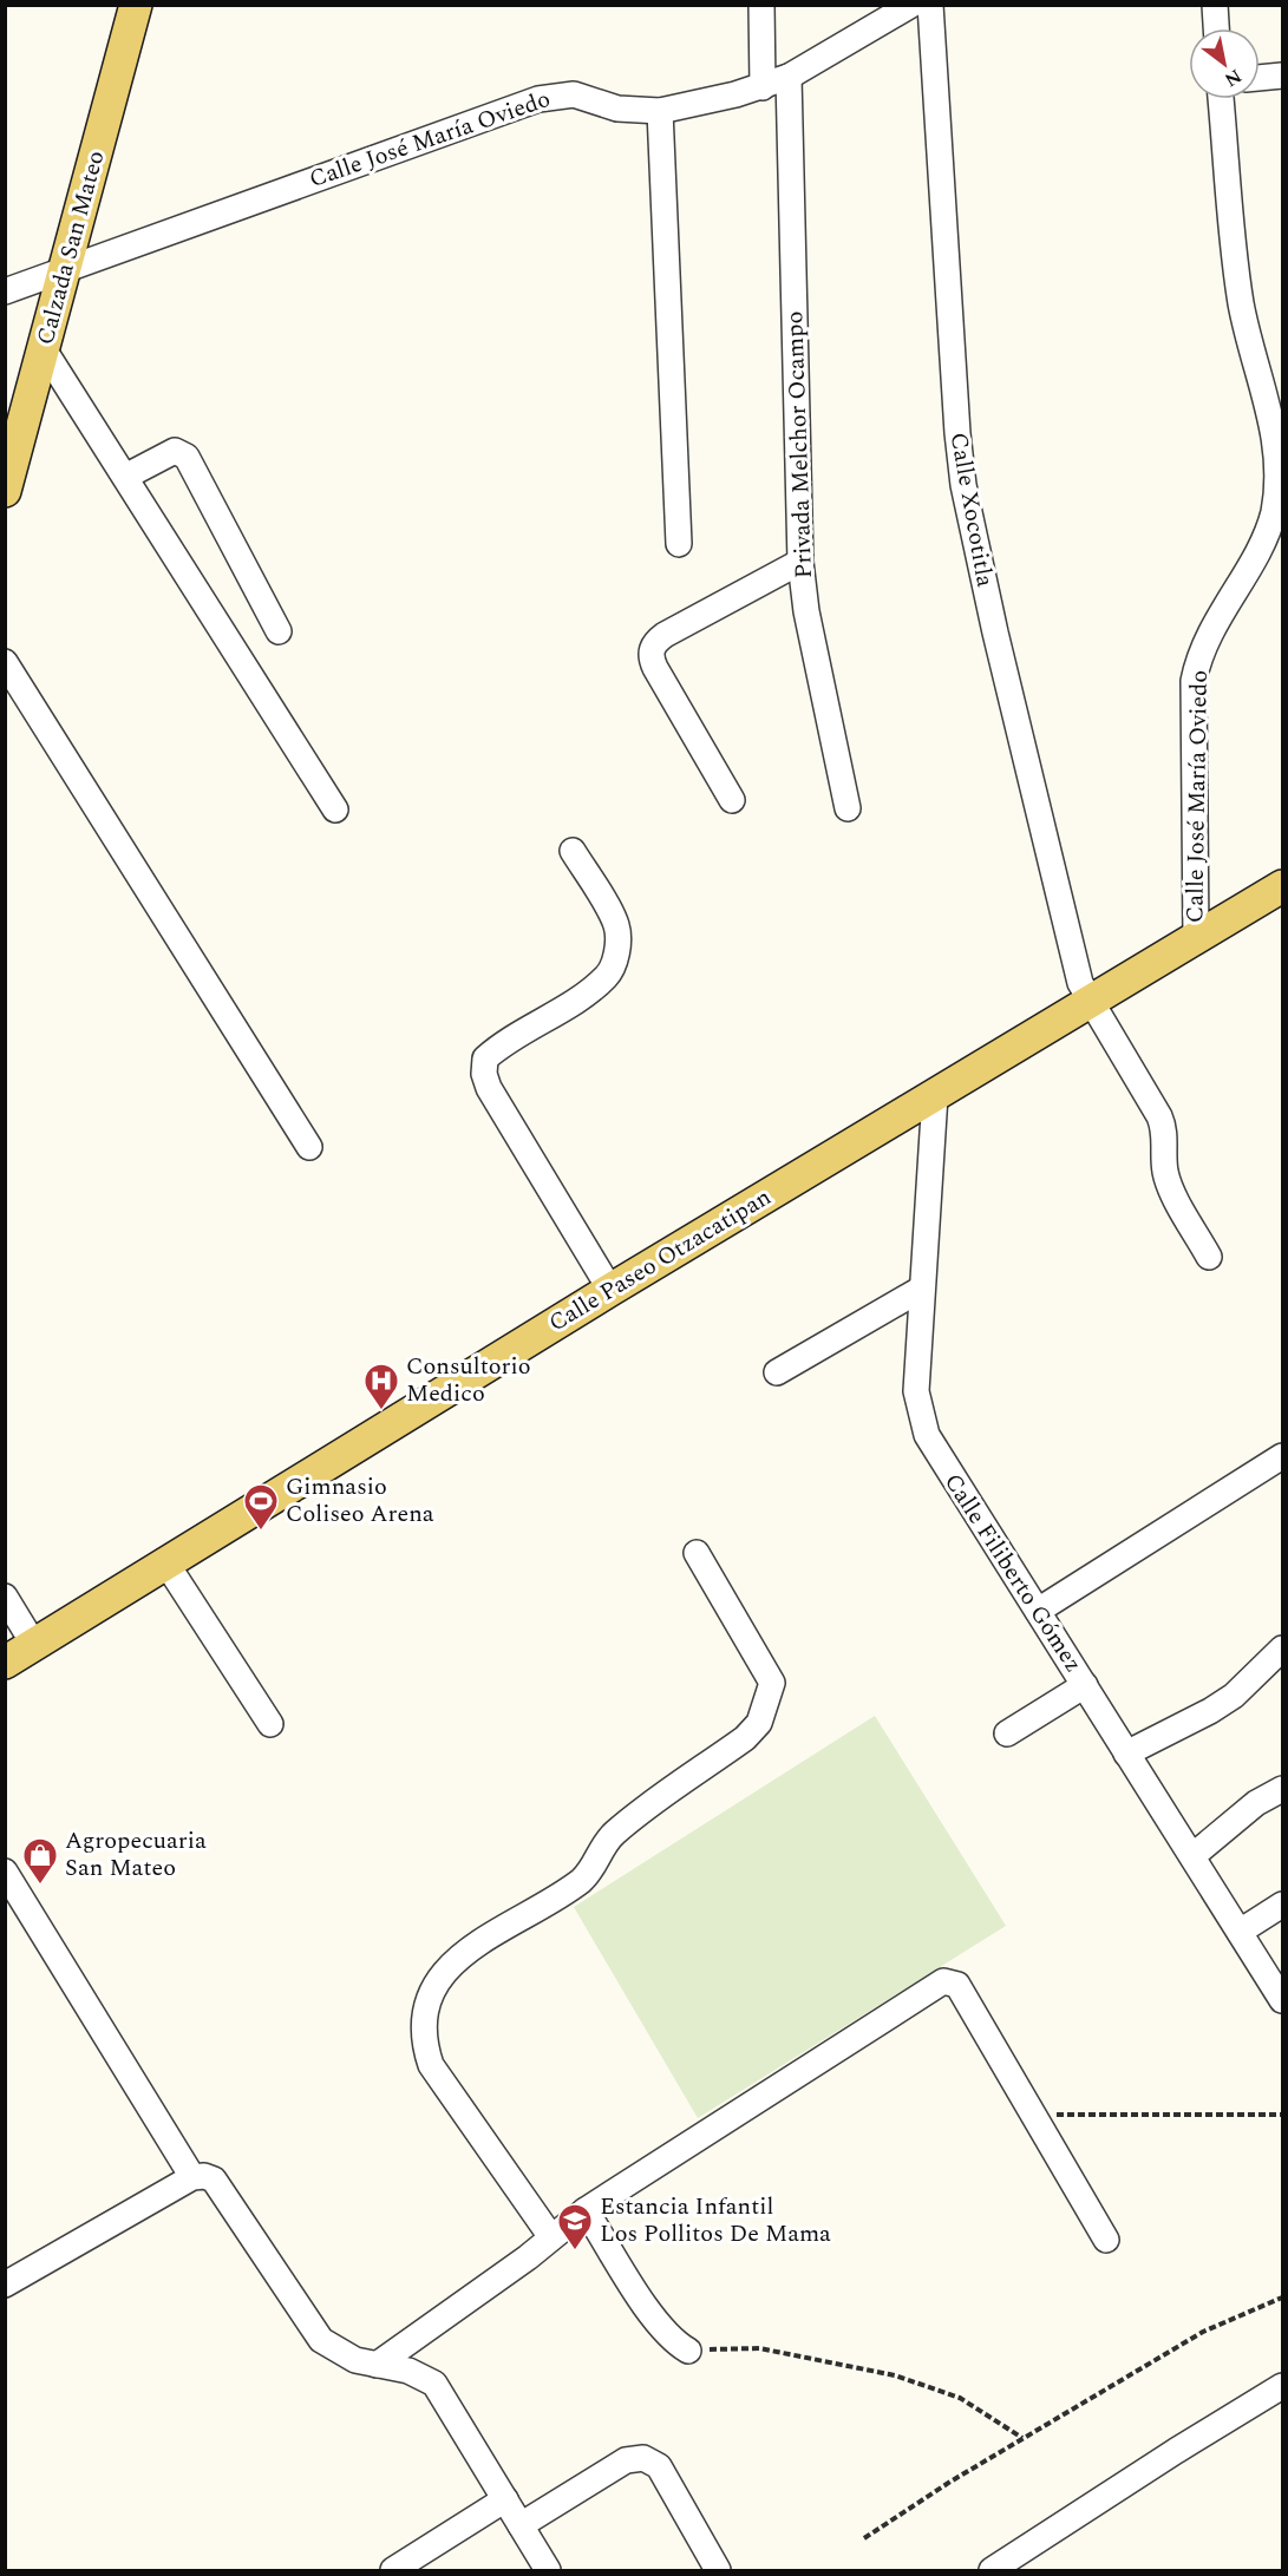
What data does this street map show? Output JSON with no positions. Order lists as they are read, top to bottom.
{
  "streets": {
    "main road": ["Calzada San Mateo", "Calle Paseo Otzacatipan"],
    "street": [
      "Calle José María Oviedo",
      "Privada Melchor Ocampo",
      "Calle Xocotitla",
      "Calle Filiberto Gómez"
    ]
  },
  "crossings": [
    ["Calle José María Oviedo", "Calzada San Mateo"],
    ["Calle José María Oviedo", "Privada Melchor Ocampo"],
    ["Calle José María Oviedo", "Calle Paseo Otzacatipan"],
    ["Calle Xocotitla", "Calle Paseo Otzacatipan"],
    ["Calle Paseo Otzacatipan", "Calle Filiberto Gómez"]
  ],
  "places": {
    "hospital": ["Consultorio Medico"],
    "sports": ["Gimnasio Coliseo Arena"],
    "shop": ["Agropecuaria San Mateo"],
    "school or university": ["Estancia Infantil Los Pollitos De Mama"]
  },
  "north": "bottom right"
}
